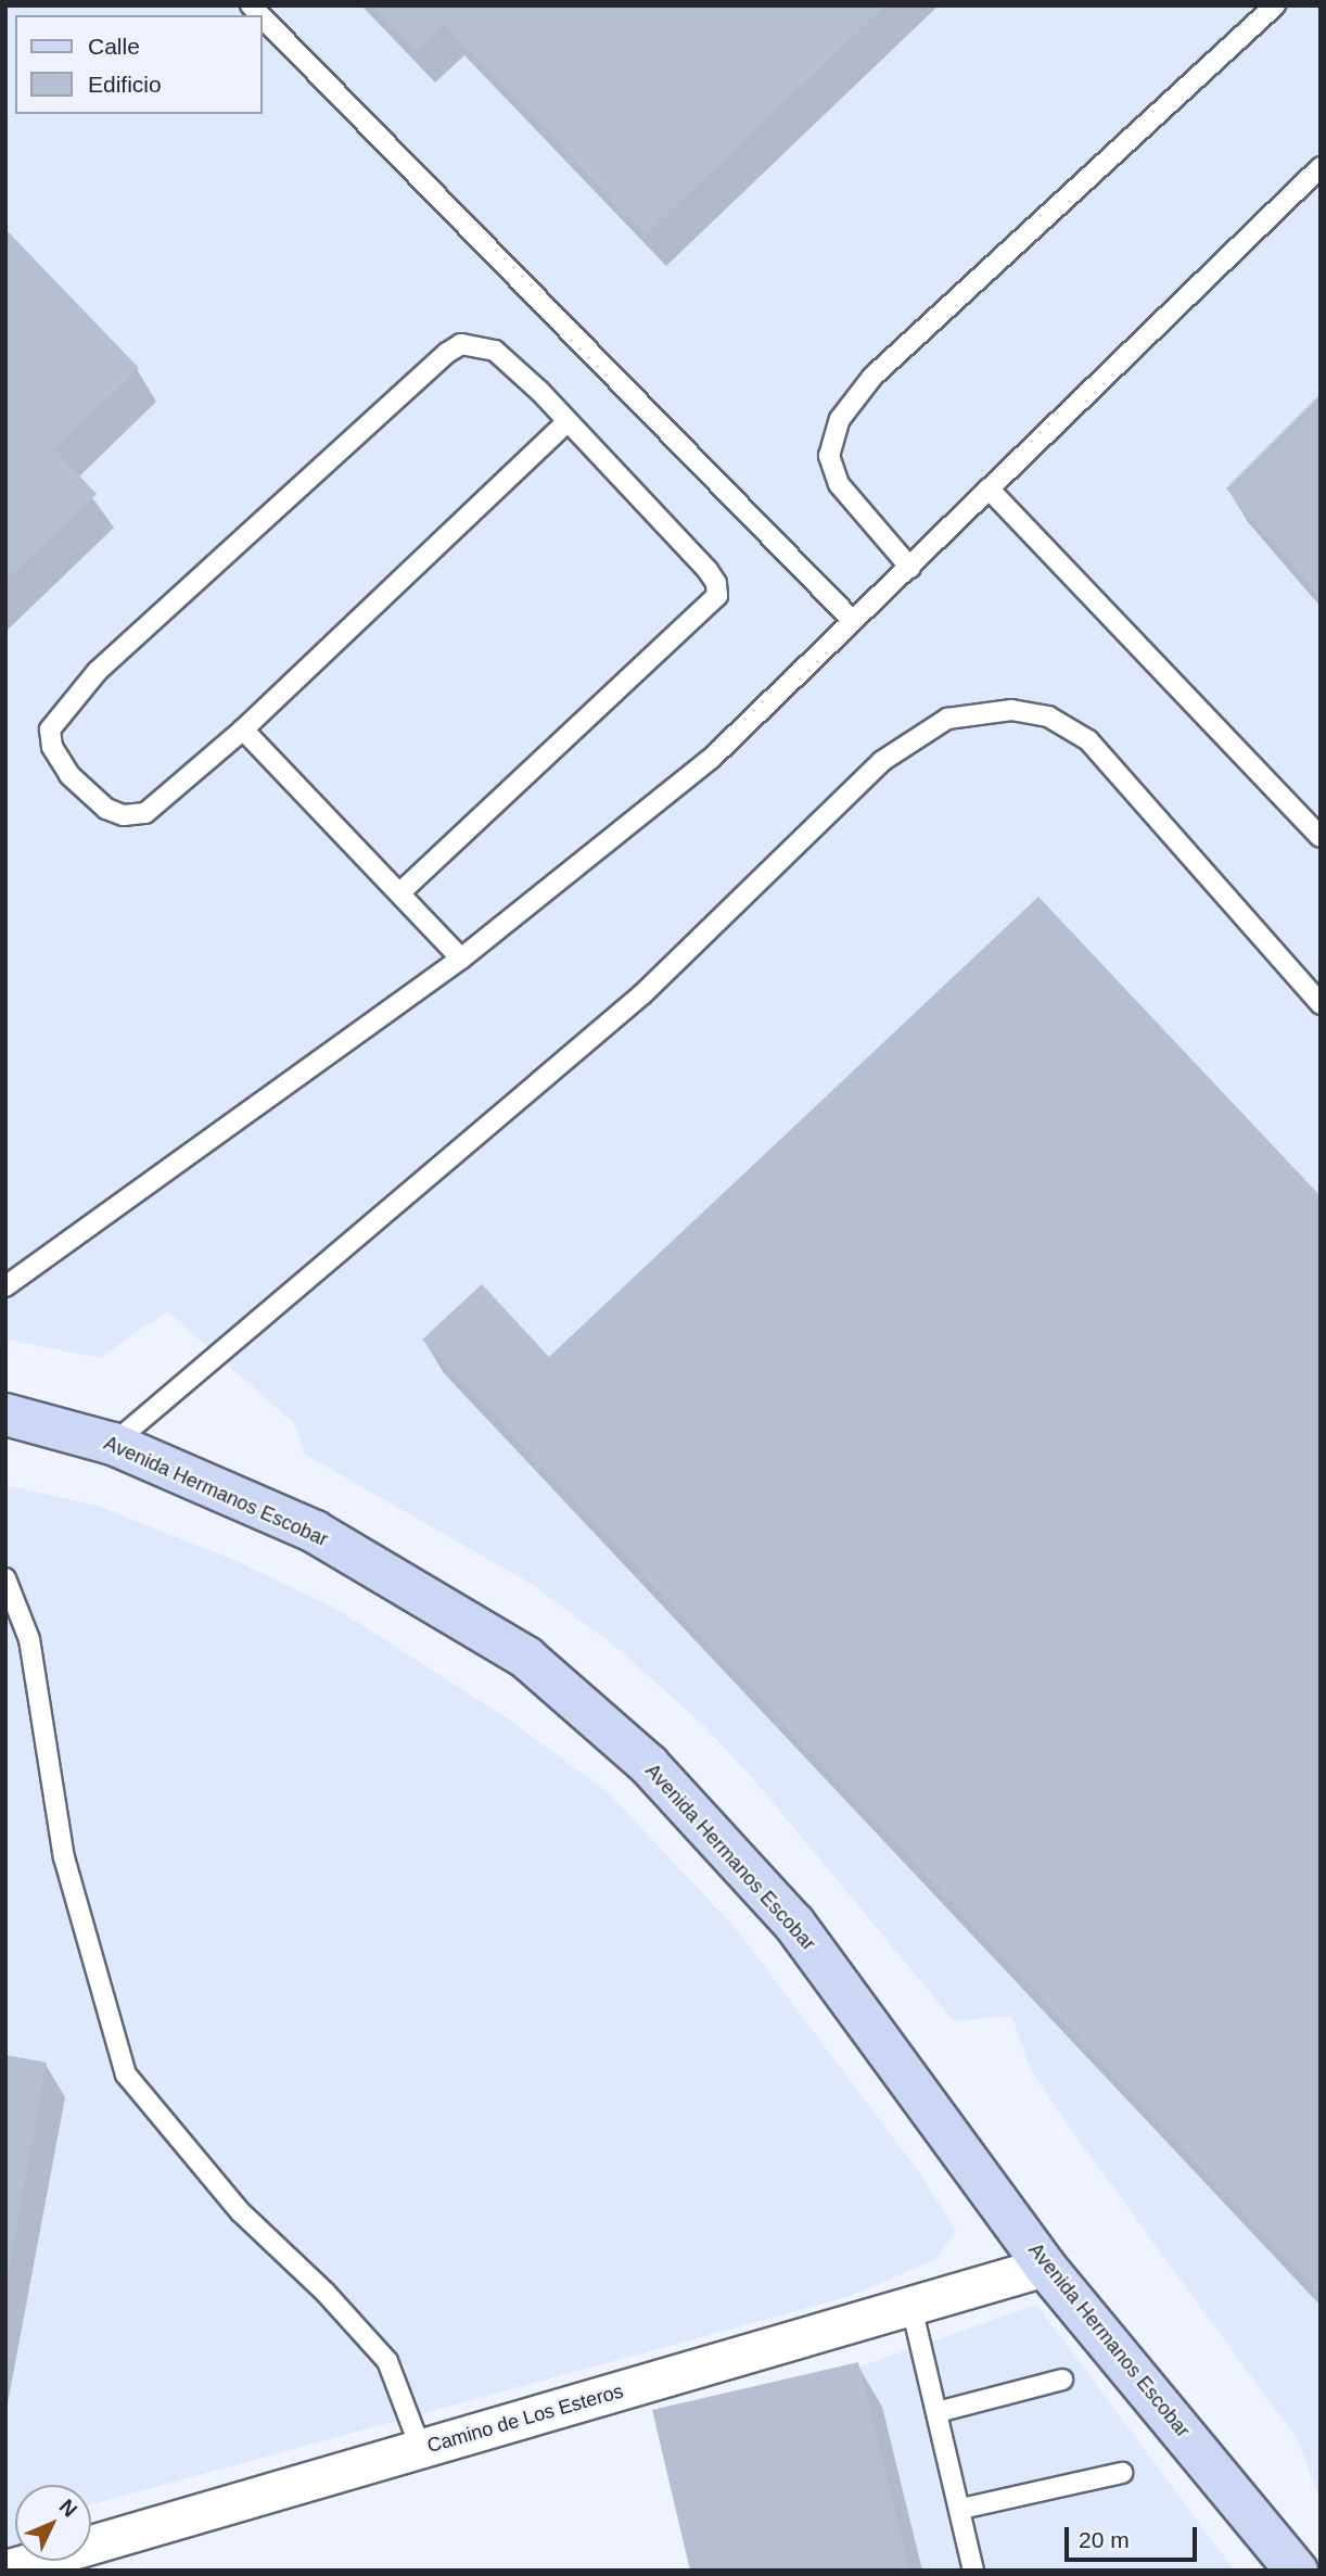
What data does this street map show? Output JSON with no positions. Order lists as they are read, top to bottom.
{
  "streets": {
    "main road": ["Avenida Hermanos Escobar"],
    "street": ["Camino de Los Esteros"]
  },
  "crossings": [
    ["Avenida Hermanos Escobar", "Camino de Los Esteros"]
  ],
  "legend": ["Calle", "Edificio"],
  "scale_bar": "20 m",
  "north": "top right"
}
